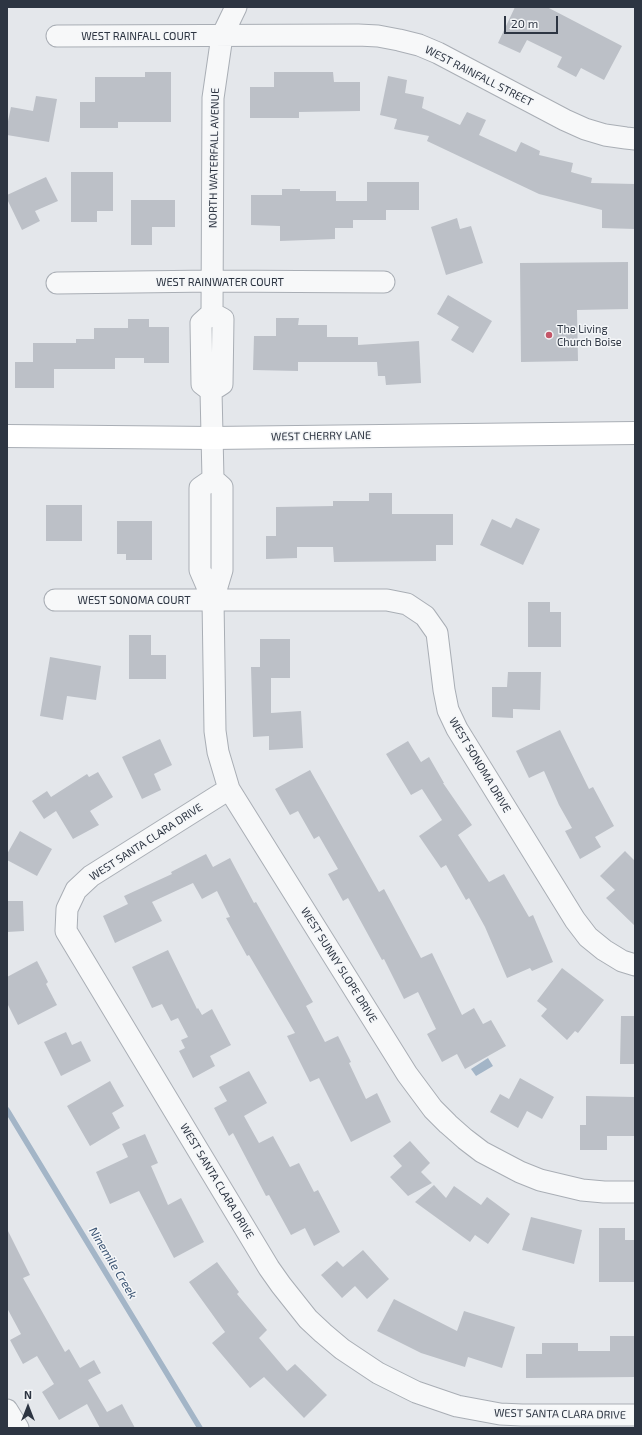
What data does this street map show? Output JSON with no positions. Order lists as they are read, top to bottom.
{
  "streets": {
    "main road": ["WEST CHERRY LANE"],
    "street": [
      "WEST RAINFALL COURT",
      "WEST RAINFALL STREET",
      "NORTH WATERFALL AVENUE",
      "WEST RAINWATER COURT",
      "WEST SONOMA COURT",
      "WEST SONOMA DRIVE",
      "WEST SANTA CLARA DRIVE",
      "WEST SUNNY SLOPE DRIVE"
    ]
  },
  "crossings": [
    ["WEST RAINFALL COURT", "WEST RAINFALL STREET"],
    ["WEST RAINFALL COURT", "NORTH WATERFALL AVENUE"],
    ["WEST RAINFALL STREET", "NORTH WATERFALL AVENUE"],
    ["NORTH WATERFALL AVENUE", "WEST RAINWATER COURT"],
    ["NORTH WATERFALL AVENUE", "WEST CHERRY LANE"],
    ["NORTH WATERFALL AVENUE", "WEST SUNNY SLOPE DRIVE"],
    ["WEST CHERRY LANE", "WEST SUNNY SLOPE DRIVE"],
    ["WEST SONOMA COURT", "WEST SONOMA DRIVE"],
    ["WEST SONOMA COURT", "WEST SUNNY SLOPE DRIVE"],
    ["WEST SONOMA DRIVE", "WEST SUNNY SLOPE DRIVE"],
    ["WEST SANTA CLARA DRIVE", "WEST SUNNY SLOPE DRIVE"]
  ],
  "water": ["Ninemile Creek"],
  "places": ["The Living Church Boise"],
  "scale_bar": "20 m",
  "north": "top"
}
